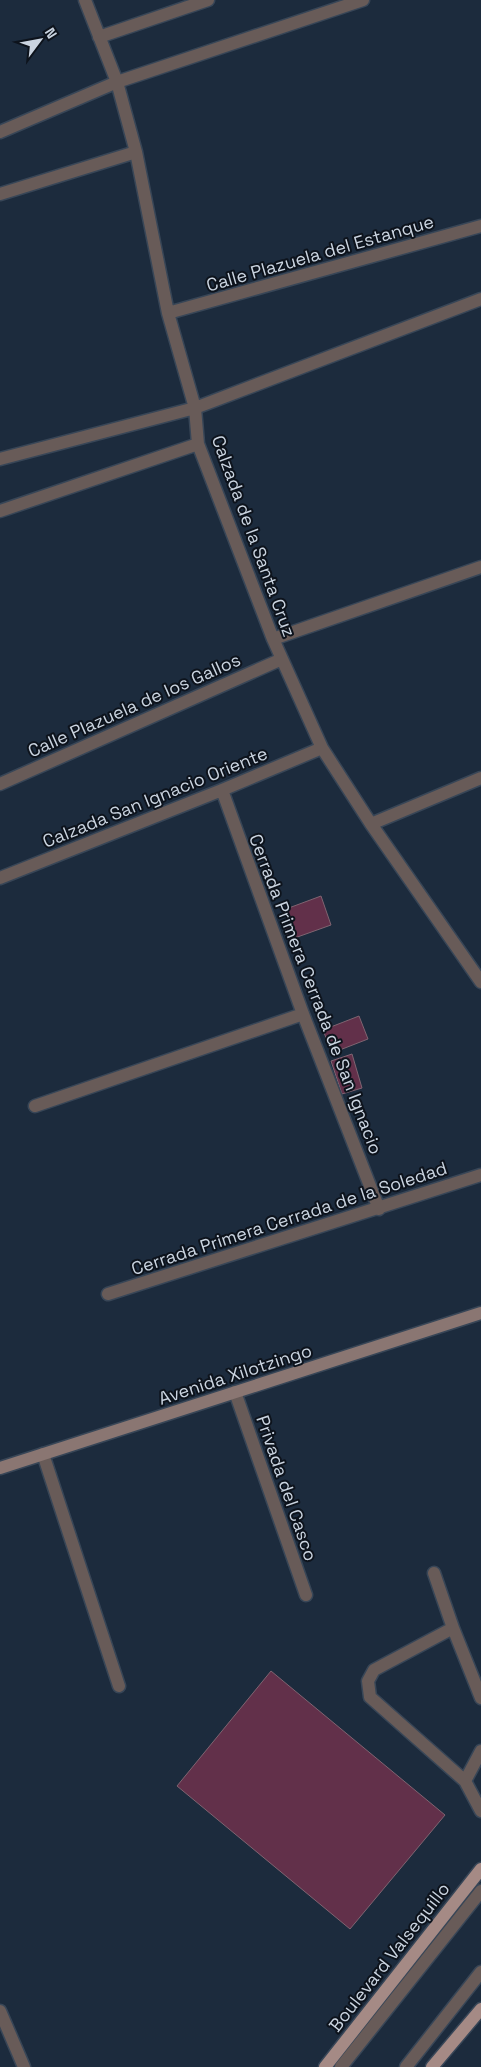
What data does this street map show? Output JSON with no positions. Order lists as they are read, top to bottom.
{
  "streets": {
    "main road": ["Boulevard Valsequillo"],
    "street": [
      "Calle Plazuela del Estanque",
      "Calzada de la Santa Cruz",
      "Calle Plazuela de los Gallos",
      "Calzada San Ignacio Oriente",
      "Cerrada Primera Cerrada de San Ignacio",
      "Cerrada Primera Cerrada de la Soledad",
      "Avenida Xilotzingo",
      "Privada del Casco"
    ]
  },
  "crossings": [
    ["Calle Plazuela del Estanque", "Calzada de la Santa Cruz"],
    ["Calzada de la Santa Cruz", "Calle Plazuela de los Gallos"],
    ["Calzada de la Santa Cruz", "Calzada San Ignacio Oriente"],
    ["Calzada San Ignacio Oriente", "Cerrada Primera Cerrada de San Ignacio"],
    ["Cerrada Primera Cerrada de San Ignacio", "Cerrada Primera Cerrada de la Soledad"],
    ["Avenida Xilotzingo", "Privada del Casco"]
  ],
  "north": "top right"
}
